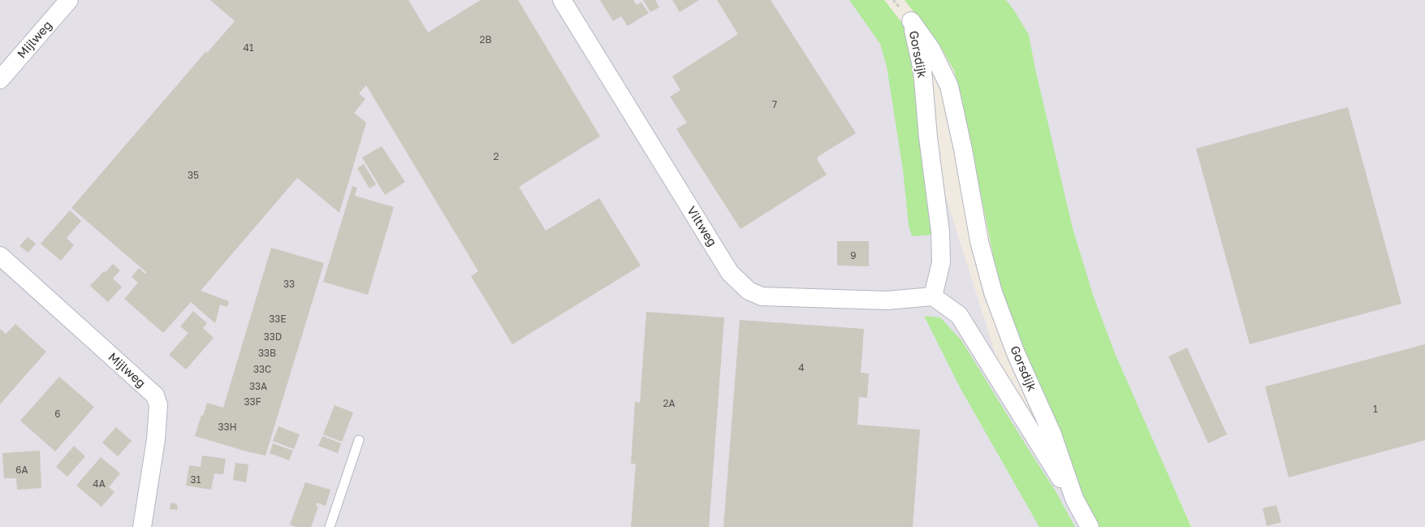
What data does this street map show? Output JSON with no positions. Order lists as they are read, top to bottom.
{
  "streets": {
    "street": ["Mijlweg", "Gorsdijk", "Viltweg"]
  },
  "crossings": [
    ["Gorsdijk", "Viltweg"]
  ],
  "house_numbers": [
    "2B",
    "41",
    "7",
    "2",
    "35",
    "9",
    "33",
    "33E",
    "33D",
    "33B",
    "4",
    "33C",
    "33A",
    "33F",
    "2A",
    "1",
    "6",
    "33H",
    "6A",
    "31",
    "4A"
  ]
}
